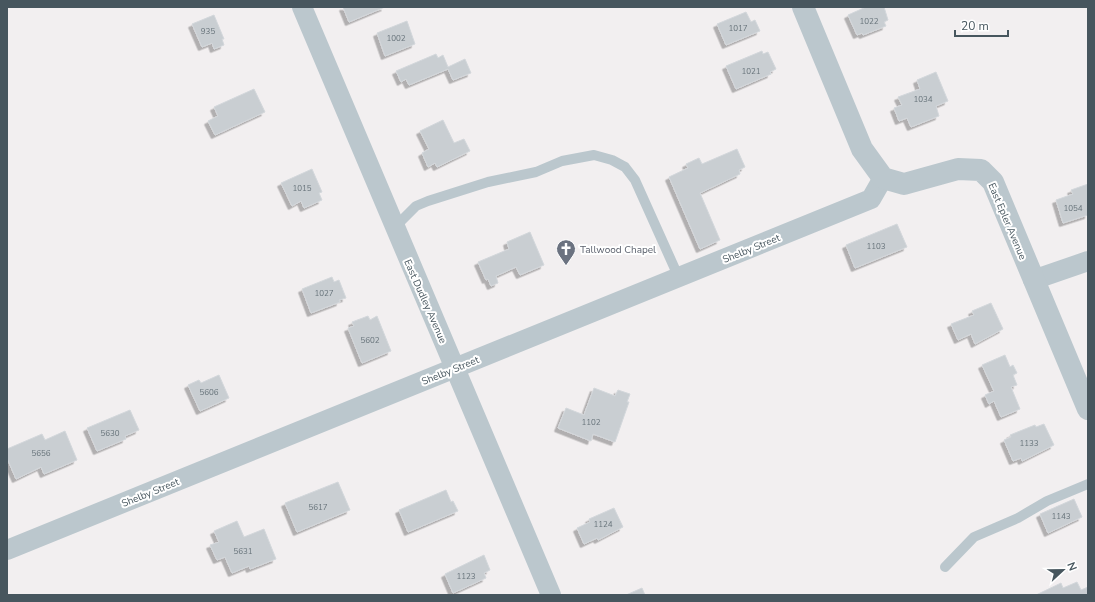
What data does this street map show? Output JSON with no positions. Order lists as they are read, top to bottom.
{
  "streets": {
    "street": ["East Epler Avenue", "Shelby Street", "East Dudley Avenue"]
  },
  "crossings": [
    ["East Epler Avenue", "Shelby Street"],
    ["Shelby Street", "East Dudley Avenue"]
  ],
  "places": {
    "church": ["Tallwood Chapel"]
  },
  "house_numbers": [
    "1022",
    "1017",
    "935",
    "1002",
    "1021",
    "1034",
    "1015",
    "1054",
    "1103",
    "1027",
    "5602",
    "5606",
    "1102",
    "5630",
    "1133",
    "5656",
    "5617",
    "1143",
    "1124",
    "5631",
    "1123"
  ],
  "scale_bar": "20 m",
  "north": "right"
}
